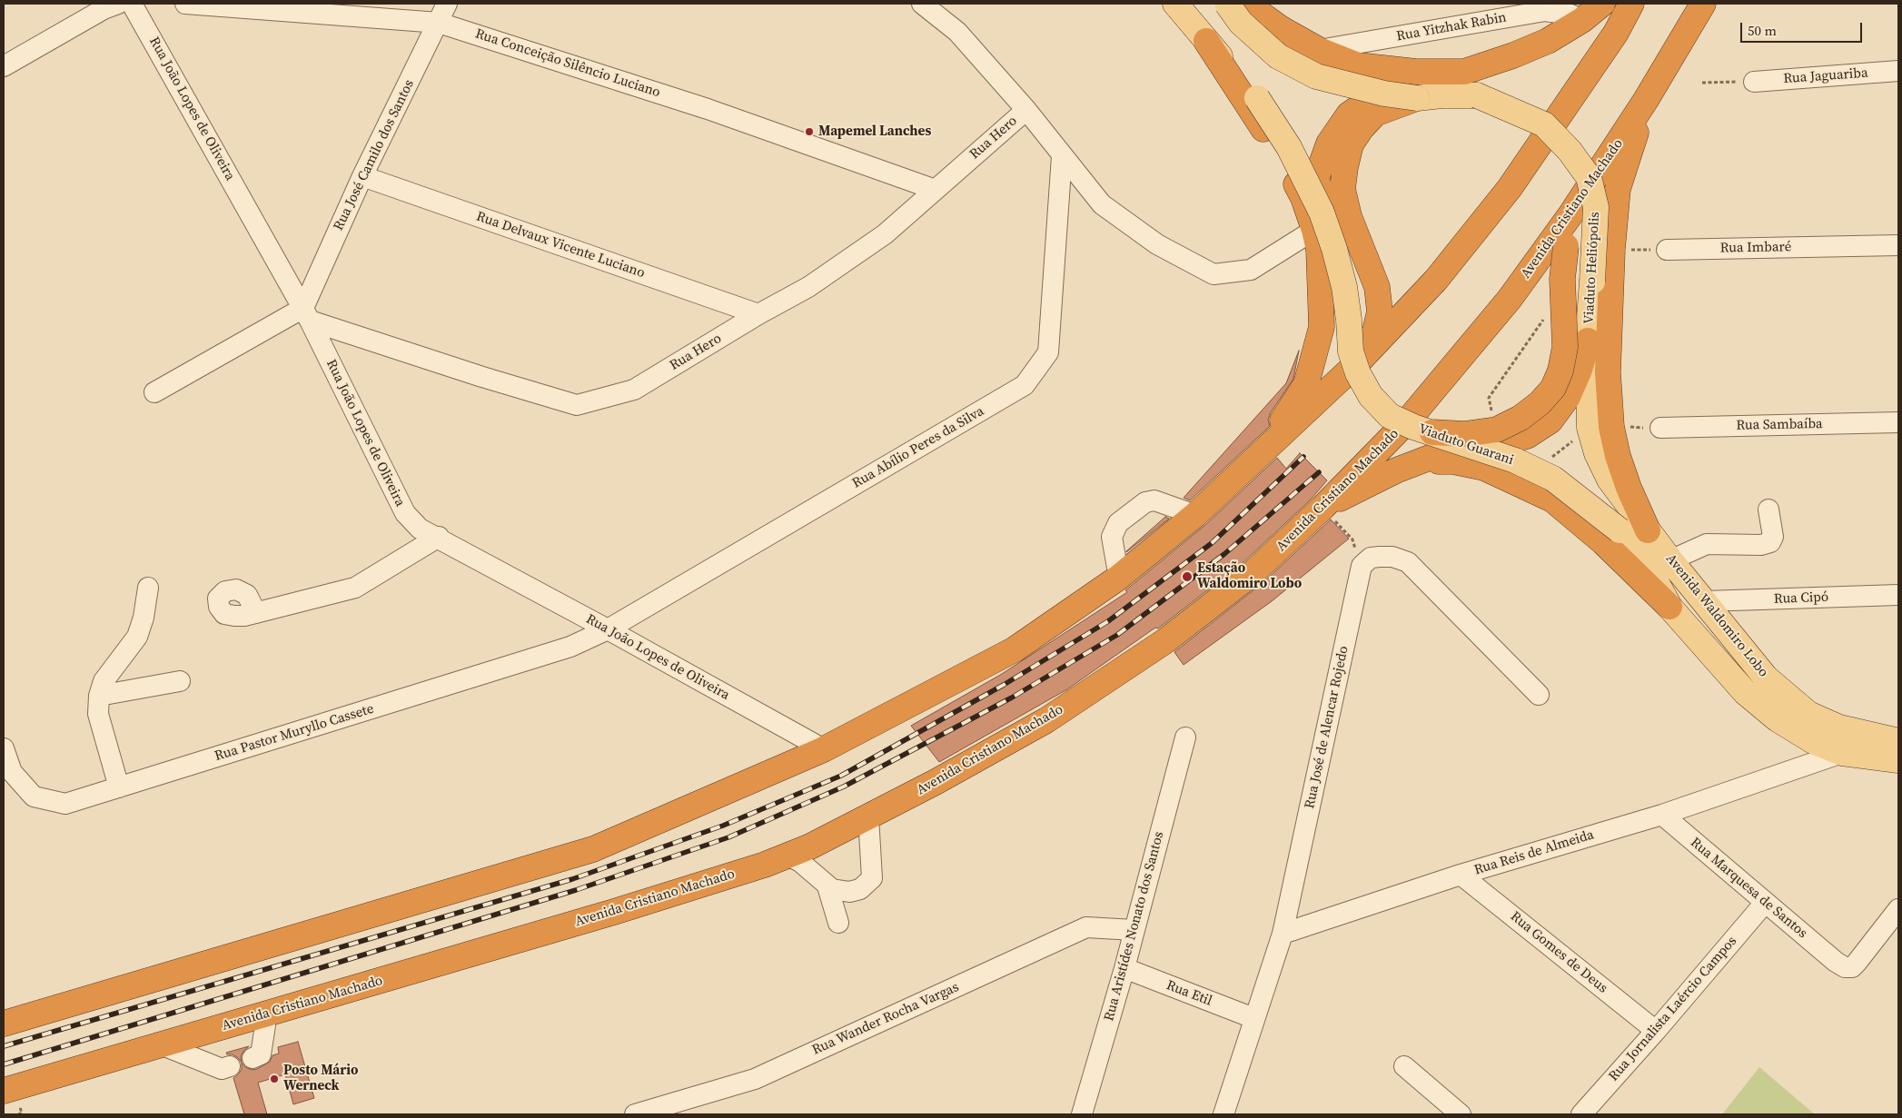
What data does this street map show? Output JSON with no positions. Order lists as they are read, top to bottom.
{
  "streets": {
    "highway": ["Avenida Cristiano Machado"],
    "main road": ["Viaduto Heliópolis", "Viaduto Guarani", "Avenida Waldomiro Lobo"],
    "street": [
      "Rua Yitzhak Rabin",
      "Rua Conceição Silêncio Luciano",
      "Rua Jaguariba",
      "Rua João Lopes de Oliveira",
      "Rua Hero",
      "Rua José Camilo dos Santos",
      "Rua Delvaux Vicente Luciano",
      "Rua Imbaré",
      "Rua Sambaíba",
      "Rua Abílio Peres da Silva",
      "Rua Cipó",
      "Rua José de Alencar Rojedo",
      "Rua Pastor Muryllo Cassete",
      "Rua Reis de Almeida",
      "Rua Marquesa de Santos",
      "Rua Aristídes Nonato dos Santos",
      "Rua Gomes de Deus",
      "Rua Etil",
      "Rua Jornalista Laércio Campos",
      "Rua Wander Rocha Vargas"
    ]
  },
  "crossings": [
    ["Rua Conceição Silêncio Luciano", "Rua Hero"],
    ["Rua Conceição Silêncio Luciano", "Rua José Camilo dos Santos"],
    ["Rua João Lopes de Oliveira", "Rua Hero"],
    ["Rua João Lopes de Oliveira", "Rua José Camilo dos Santos"],
    ["Rua João Lopes de Oliveira", "Rua Abílio Peres da Silva"],
    ["Rua João Lopes de Oliveira", "Rua Pastor Muryllo Cassete"],
    ["Rua Hero", "Rua José Camilo dos Santos"],
    ["Rua Hero", "Rua Delvaux Vicente Luciano"],
    ["Rua José Camilo dos Santos", "Rua Delvaux Vicente Luciano"],
    ["Viaduto Heliópolis", "Avenida Waldomiro Lobo"],
    ["Viaduto Guarani", "Avenida Waldomiro Lobo"],
    ["Rua Abílio Peres da Silva", "Rua Pastor Muryllo Cassete"],
    ["Rua Cipó", "Avenida Waldomiro Lobo"],
    ["Avenida Waldomiro Lobo", "Rua Reis de Almeida"],
    ["Rua José de Alencar Rojedo", "Rua Reis de Almeida"],
    ["Rua José de Alencar Rojedo", "Rua Etil"],
    ["Rua Reis de Almeida", "Rua Marquesa de Santos"],
    ["Rua Reis de Almeida", "Rua Gomes de Deus"],
    ["Rua Marquesa de Santos", "Rua Jornalista Laércio Campos"],
    ["Rua Aristídes Nonato dos Santos", "Rua Etil"],
    ["Rua Aristídes Nonato dos Santos", "Rua Wander Rocha Vargas"],
    ["Rua Gomes de Deus", "Rua Jornalista Laércio Campos"]
  ],
  "places": ["Mapemel Lanches", "Estação Waldomiro Lobo", "Posto Mário Werneck"],
  "scale_bar": "50 m"
}
